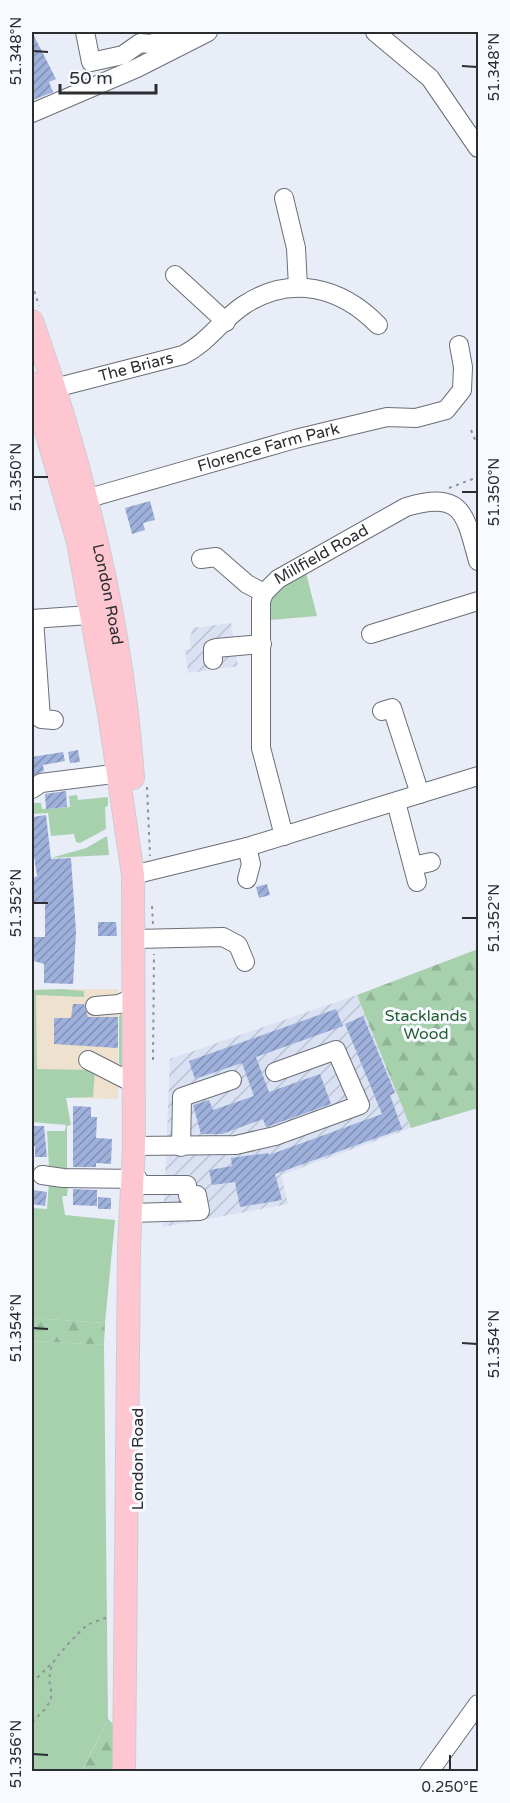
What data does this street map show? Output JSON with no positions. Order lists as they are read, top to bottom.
{
  "streets": {
    "main road": ["London Road"],
    "street": ["The Briars", "Florence Farm Park", "Millfield Road"]
  },
  "crossings": [
    ["The Briars", "London Road"],
    ["Florence Farm Park", "London Road"]
  ],
  "parks": ["Stacklands Wood"],
  "scale_bar": "50 m",
  "coordinates": [
    "51.348°N",
    "51.350°N",
    "51.352°N",
    "51.354°N",
    "51.356°N",
    "0.250°E"
  ]
}
